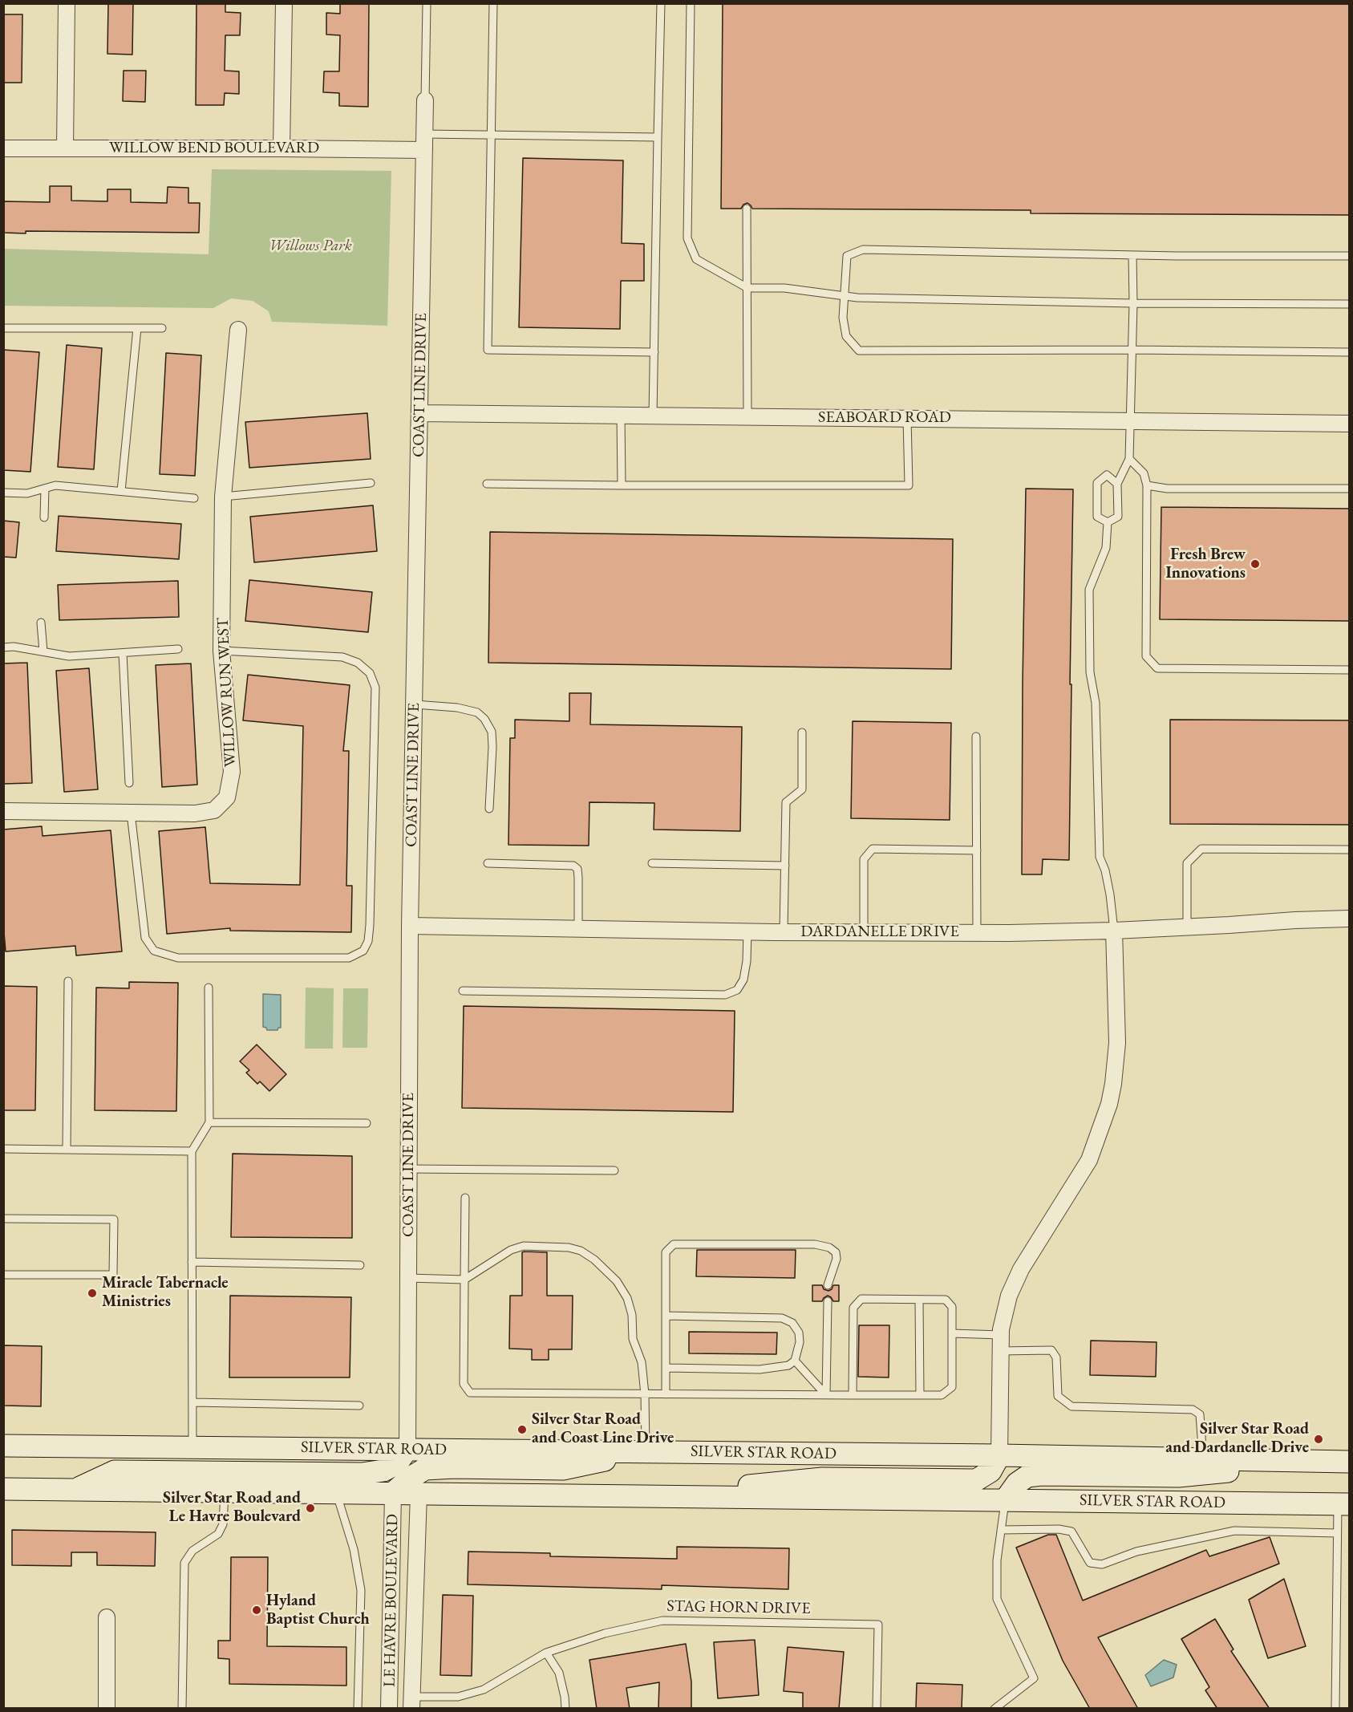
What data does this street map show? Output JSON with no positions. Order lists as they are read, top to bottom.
{
  "streets": {
    "main road": ["SILVER STAR ROAD"],
    "street": [
      "WILLOW BEND BOULEVARD",
      "COAST LINE DRIVE",
      "SEABOARD ROAD",
      "WILLOW RUN WEST",
      "DARDANELLE DRIVE",
      "LE HAVRE BOULEVARD"
    ],
    "lane": ["STAG HORN DRIVE"]
  },
  "crossings": [
    ["WILLOW BEND BOULEVARD", "COAST LINE DRIVE"],
    ["COAST LINE DRIVE", "SEABOARD ROAD"],
    ["COAST LINE DRIVE", "DARDANELLE DRIVE"],
    ["COAST LINE DRIVE", "SILVER STAR ROAD"],
    ["SILVER STAR ROAD", "LE HAVRE BOULEVARD"],
    ["LE HAVRE BOULEVARD", "STAG HORN DRIVE"]
  ],
  "parks": ["Willows Park"],
  "places": [
    "Fresh Brew Innovations",
    "Miracle Tabernacle Ministries",
    "Silver Star Road and Coast Line Drive",
    "Silver Star Road and Dardanelle Drive",
    "Silver Star Road and Le Havre Boulevard",
    "Hyland Baptist Church"
  ]
}
